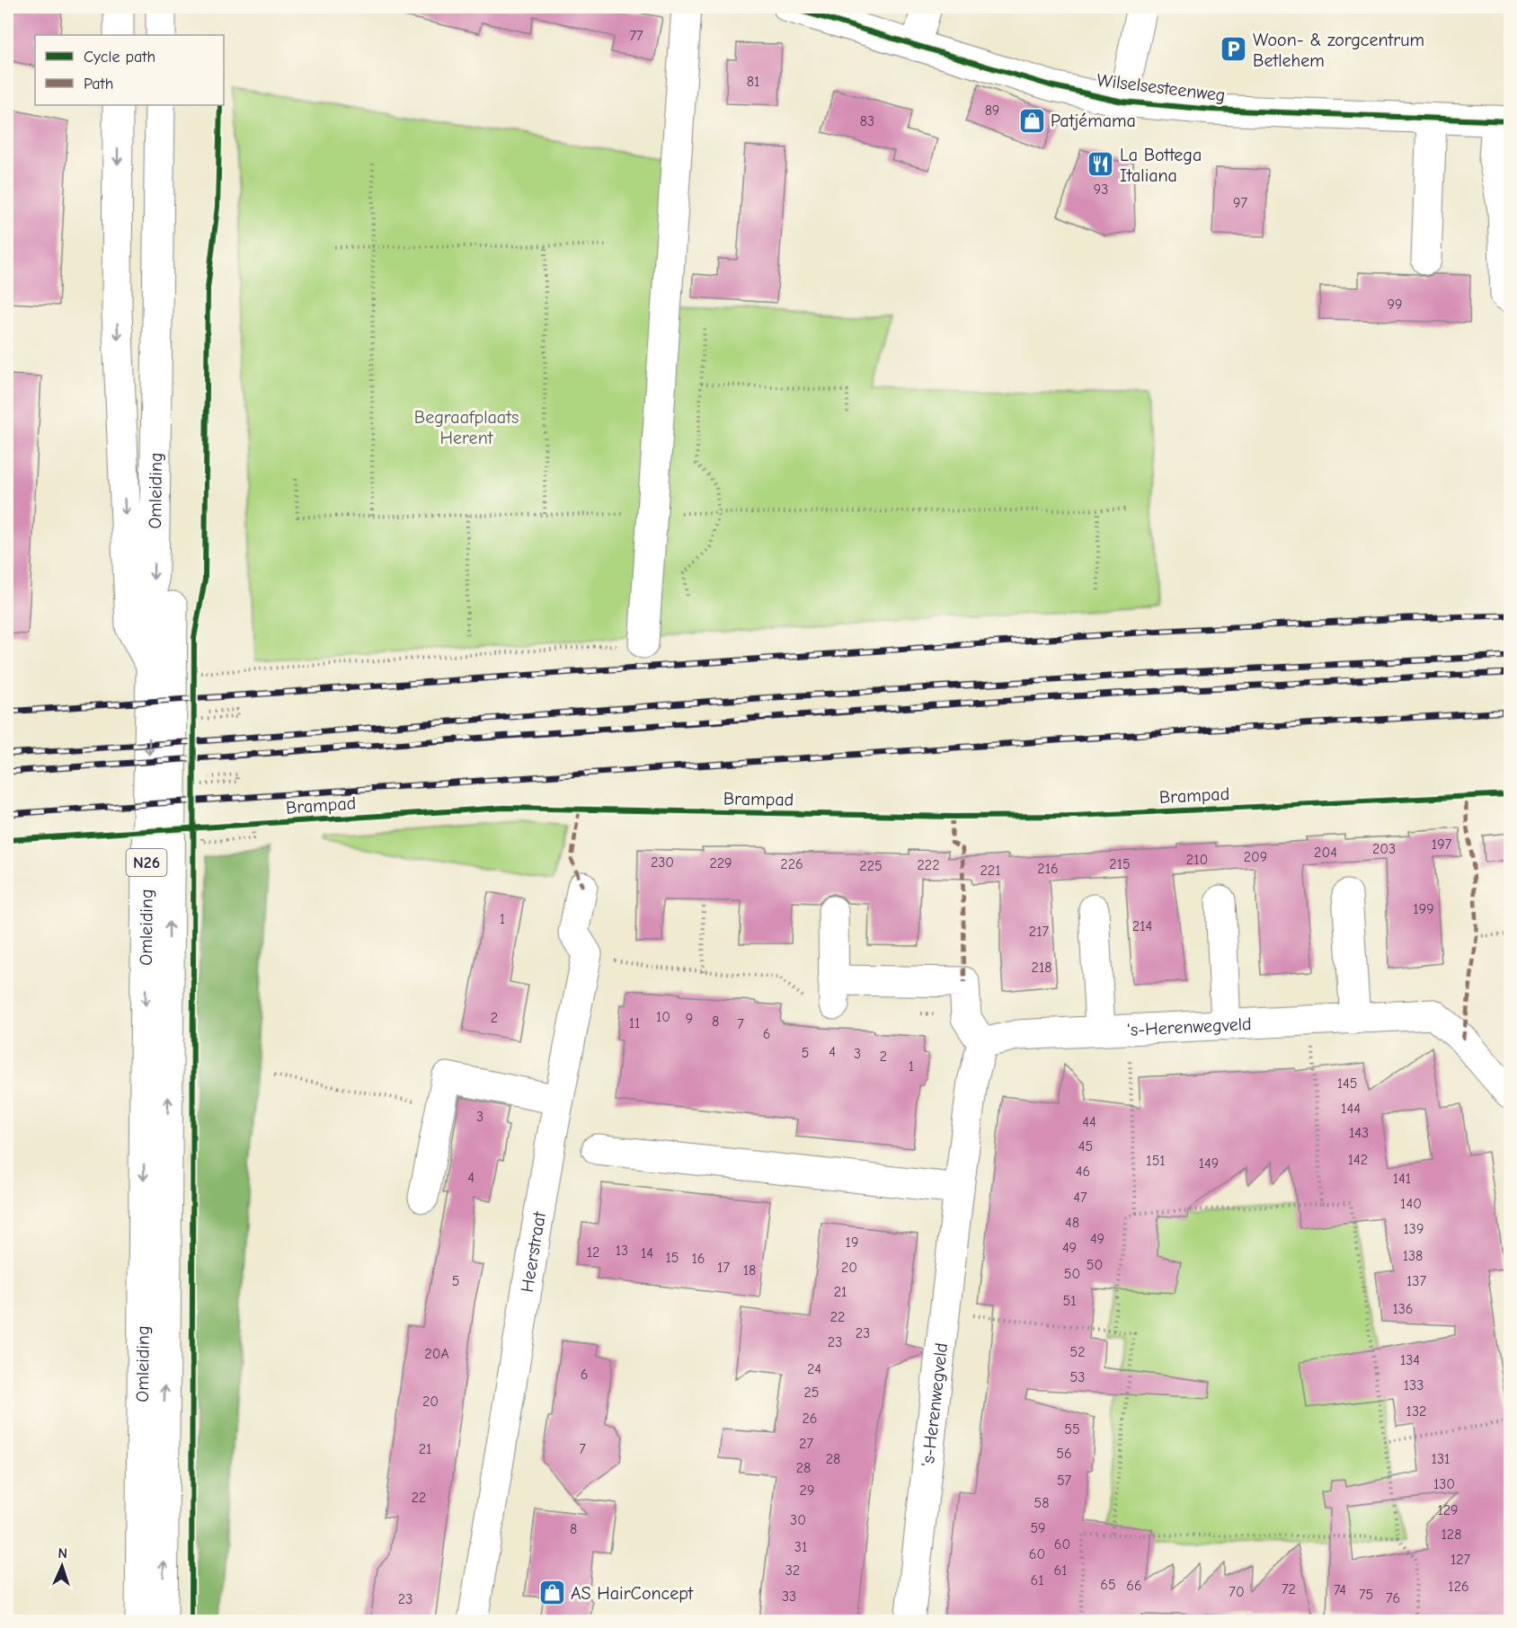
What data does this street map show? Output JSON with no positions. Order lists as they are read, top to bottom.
{
  "streets": {
    "main road": [
      "Wilselsesteenweg",
      "Omleiding",
      "N26",
      "'s-Herenwegveld",
      "Heerstraat"
    ],
    "cycle path": ["Brampad"]
  },
  "parks": ["Begraafplaats Herent"],
  "places": {
    "parking": ["Woon- & zorgcentrum Betlehem"],
    "shop": ["Patjémama", "AS HairConcept"],
    "restaurant": ["La Bottega Italiana"]
  },
  "house_numbers": [
    "77",
    "81",
    "89",
    "83",
    "93",
    "97",
    "99",
    "197",
    "203",
    "204",
    "209",
    "210",
    "230",
    "229",
    "226",
    "215",
    "222",
    "225",
    "216",
    "221",
    "199",
    "1",
    "214",
    "217",
    "218",
    "10",
    "2",
    "9",
    "8",
    "11",
    "7",
    "6",
    "4",
    "5",
    "3",
    "2",
    "1",
    "145",
    "144",
    "3",
    "44",
    "143",
    "45",
    "142",
    "151",
    "149",
    "46",
    "4",
    "141",
    "47",
    "140",
    "48",
    "139",
    "49",
    "19",
    "49",
    "13",
    "12",
    "14",
    "138",
    "15",
    "16",
    "50",
    "17",
    "20",
    "18",
    "50",
    "5",
    "137",
    "21",
    "51",
    "136",
    "22",
    "23",
    "23",
    "52",
    "20A",
    "134",
    "24",
    "6",
    "53",
    "133",
    "25",
    "20",
    "132",
    "26",
    "55",
    "27",
    "21",
    "7",
    "56",
    "28",
    "131",
    "28",
    "57",
    "130",
    "29",
    "22",
    "58",
    "129",
    "30",
    "59",
    "8",
    "128",
    "60",
    "31",
    "60",
    "127",
    "32",
    "61",
    "61",
    "65",
    "66",
    "126",
    "72",
    "74",
    "70",
    "75",
    "33",
    "76",
    "23"
  ],
  "legend": ["Cycle path", "Path"],
  "north": "top"
}
